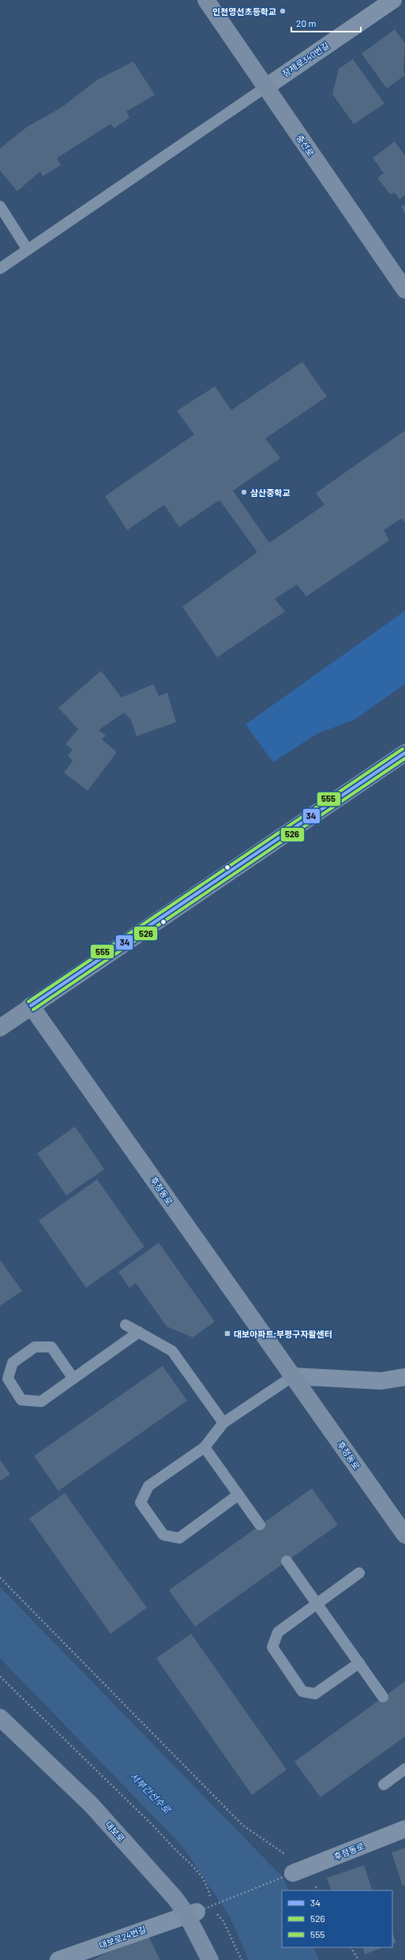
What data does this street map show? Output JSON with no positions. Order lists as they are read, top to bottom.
{
  "streets": {
    "street": [
      "장제로340번길",
      "충선로",
      "후정동로",
      "대보로",
      "대보로24번길"
    ]
  },
  "crossings": [
    ["장제로340번길", "충선로"],
    ["대보로", "대보로24번길"]
  ],
  "water": ["서부간선수로"],
  "places": {
    "other": ["인천영선초등학교", "삼산중학교"],
    "transit": ["대보아파트;부평구자활센터"]
  },
  "lines": ["transit line 555", "transit line 34", "transit line 526"],
  "legend": ["34", "526", "555"],
  "scale_bar": "20 m"
}
